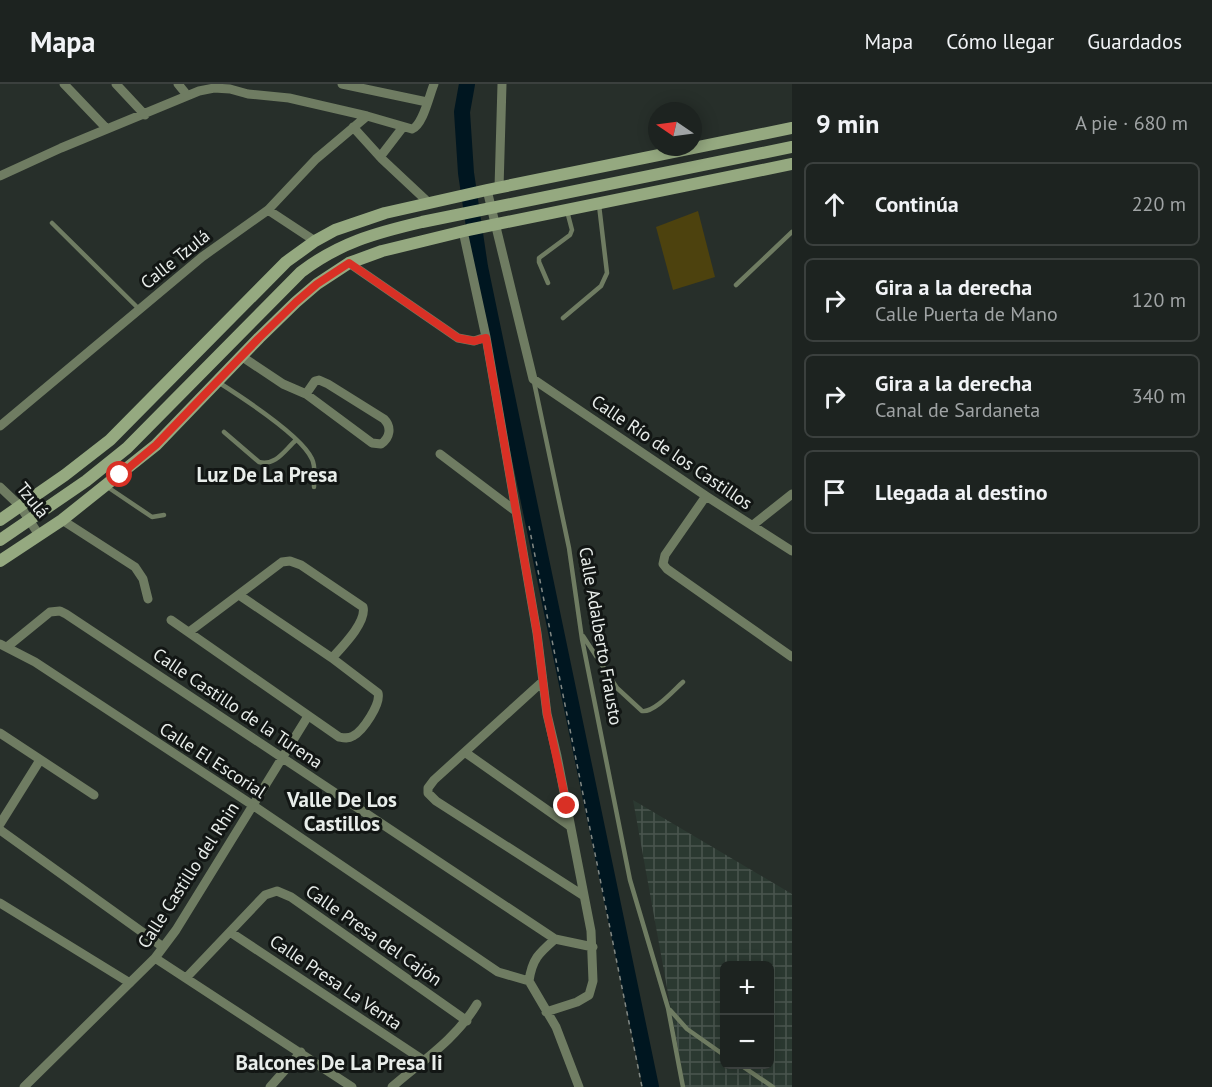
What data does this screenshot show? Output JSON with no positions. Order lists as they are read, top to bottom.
{
  "streets": {
    "street": [
      "Calle Tzulá",
      "Calle Río de los Castillos",
      "Tzulá",
      "Calle Adalberto Frausto",
      "Calle Castillo de la Turena",
      "Calle El Escorial",
      "Calle Castillo del Rhin",
      "Calle Presa del Cajón",
      "Calle Presa La Venta"
    ]
  },
  "crossings": [
    ["Calle Río de los Castillos", "Calle Adalberto Frausto"],
    ["Calle Castillo de la Turena", "Calle El Escorial"],
    ["Calle Castillo de la Turena", "Calle Castillo del Rhin"],
    ["Calle El Escorial", "Calle Castillo del Rhin"],
    ["Calle Presa del Cajón", "Calle Presa La Venta"]
  ],
  "districts": ["Luz De La Presa", "Valle De Los Castillos", "Balcones De La Presa Ii"],
  "north": "left",
  "page": {
    "header": "Mapa",
    "nav": ["Mapa", "Cómo llegar", "Guardados"],
    "heading": ["9 min", "A pie · 680 m"],
    "list": [
      ["Continúa", "220 m"],
      ["Gira a la derecha", "Calle Puerta de Mano", "120 m"],
      ["Gira a la derecha", "Canal de Sardaneta", "340 m"],
      "Llegada al destino"
    ],
    "map_buttons": ["+", "−"]
  }
}
